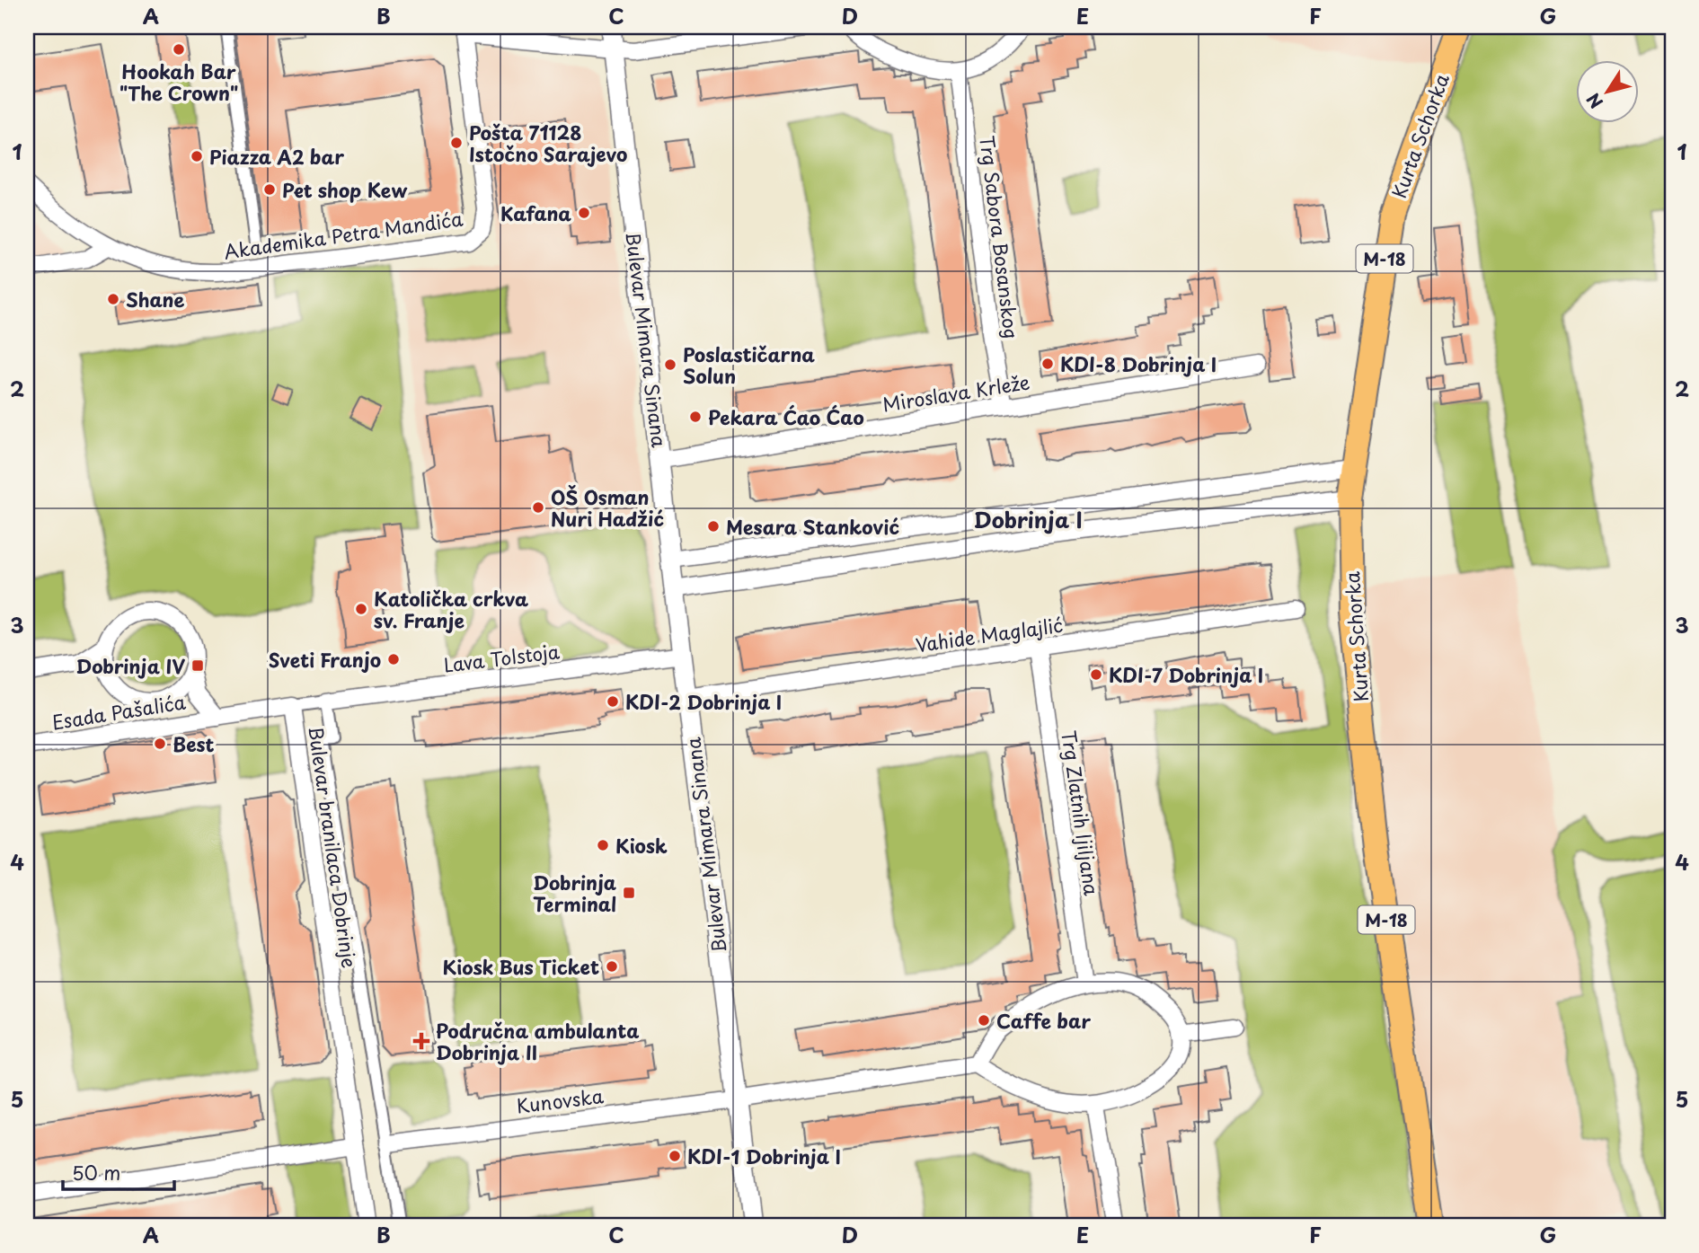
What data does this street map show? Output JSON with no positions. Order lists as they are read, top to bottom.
{
  "streets": {
    "main road": ["Kurta Schorka", "M-18"],
    "street": [
      "Akademika Petra Mandića",
      "Trg Sabora Bosanskog",
      "Bulevar Mimara Sinana",
      "Miroslava Krleže",
      "Vahide Maglajlić",
      "Lava Tolstoja",
      "Esada Pašalića",
      "Trg Zlatnih ljiljana",
      "Bulevar branilaca Dobrinje",
      "Kunovska"
    ]
  },
  "crossings": [
    ["Trg Sabora Bosanskog", "Miroslava Krleže"],
    ["Bulevar Mimara Sinana", "Miroslava Krleže"],
    ["Bulevar Mimara Sinana", "Vahide Maglajlić"],
    ["Bulevar Mimara Sinana", "Lava Tolstoja"],
    ["Bulevar Mimara Sinana", "Kunovska"],
    ["Vahide Maglajlić", "Trg Zlatnih ljiljana"],
    ["Lava Tolstoja", "Bulevar branilaca Dobrinje"],
    ["Esada Pašalića", "Bulevar branilaca Dobrinje"],
    ["Bulevar branilaca Dobrinje", "Kunovska"]
  ],
  "districts": ["Dobrinja I"],
  "places": {
    "other": [
      "Hookah Bar \"The Crown\"",
      "Pošta 71128 Istočno Sarajevo",
      "Piazza A2 bar",
      "Pet shop Kew",
      "Kafana",
      "Shane",
      "KDI-8 Dobrinja I",
      "Poslastičarna Solun",
      "Pekara Ćao Ćao",
      "OŠ Osman Nuri Hadžić",
      "Mesara Stanković",
      "Katolička crkva sv. Franje",
      "Sveti Franjo",
      "KDI-7 Dobrinja I",
      "KDI-2 Dobrinja I",
      "Best",
      "Kiosk",
      "Kiosk Bus Ticket",
      "Caffe bar",
      "KDI-1 Dobrinja I"
    ],
    "transit": ["Dobrinja IV", "Dobrinja Terminal"],
    "health": ["Područna ambulanta Dobrinja II"]
  },
  "scale_bar": "50 m",
  "north": "bottom left",
  "grid": {
    "columns": [
      "A",
      "B",
      "C",
      "D",
      "E",
      "F",
      "G"
    ],
    "rows": [
      "1",
      "2",
      "3",
      "4",
      "5"
    ]
  }
}
